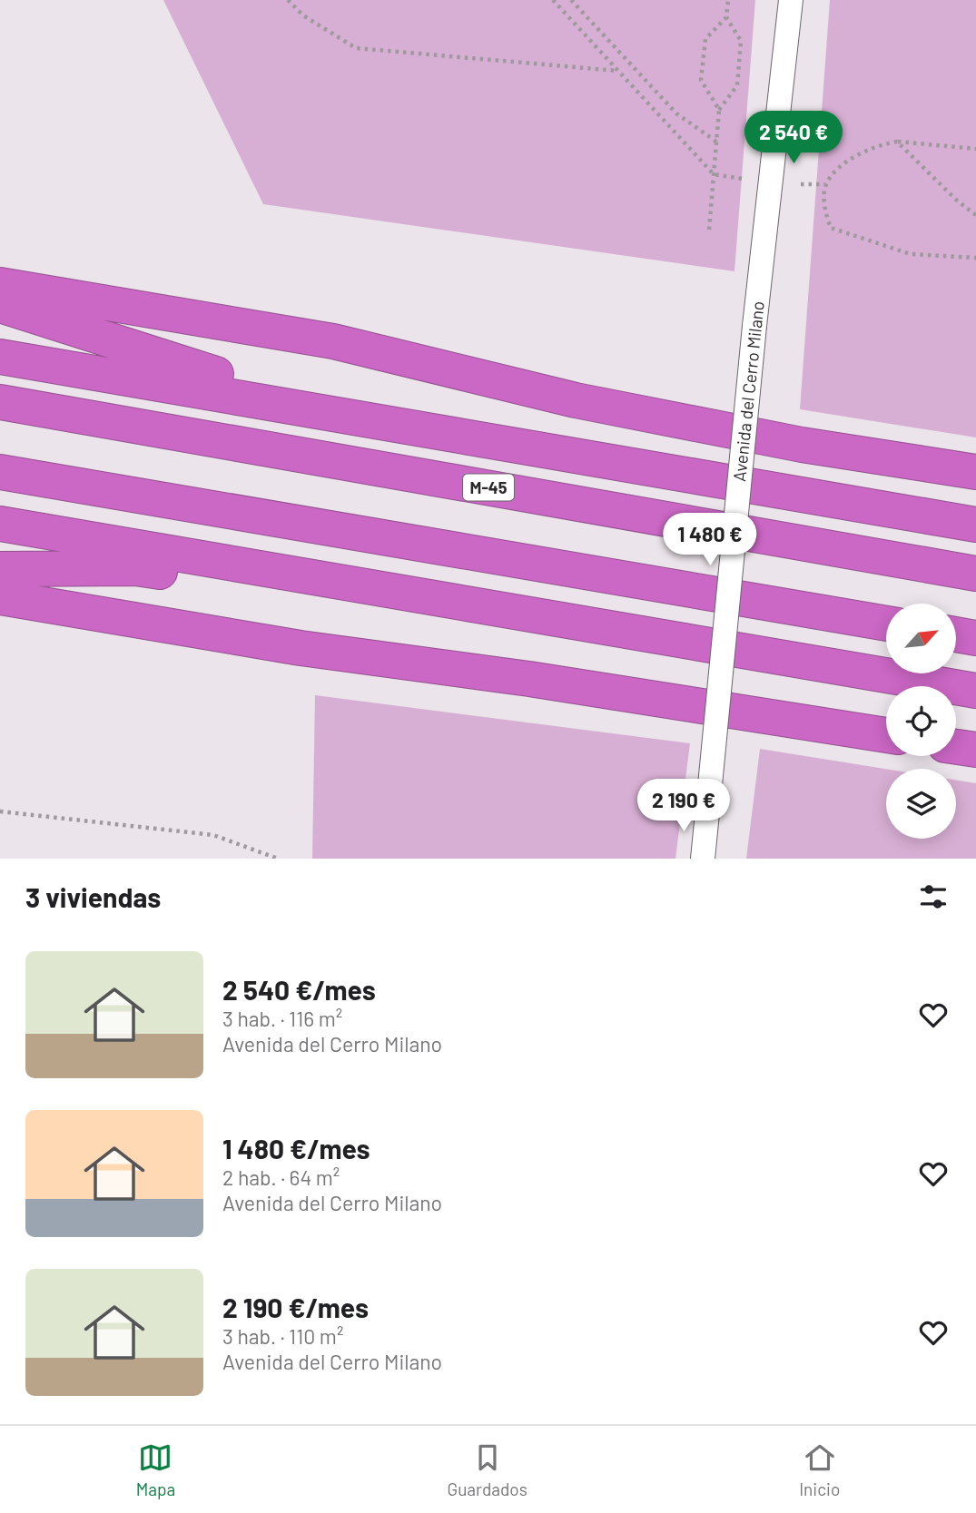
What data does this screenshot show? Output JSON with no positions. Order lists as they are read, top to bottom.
{
  "streets": {
    "highway": ["M-45"],
    "street": ["Avenida del Cerro Milano"]
  },
  "north": "top right",
  "page": {
    "price": ["2 540 €", "1 480 €", "2 190 €"],
    "heading": "3 viviendas",
    "list": [
      {
        "name": "2 540 €/mes",
        "note": "3 hab. · 116 m² · Avenida del Cerro Milano"
      },
      {
        "name": "1 480 €/mes",
        "note": "2 hab. · 64 m² · Avenida del Cerro Milano"
      },
      {
        "name": "2 190 €/mes",
        "note": "3 hab. · 110 m² · Avenida del Cerro Milano"
      }
    ],
    "tabs": ["Mapa", "Guardados", "Inicio"]
  }
}
